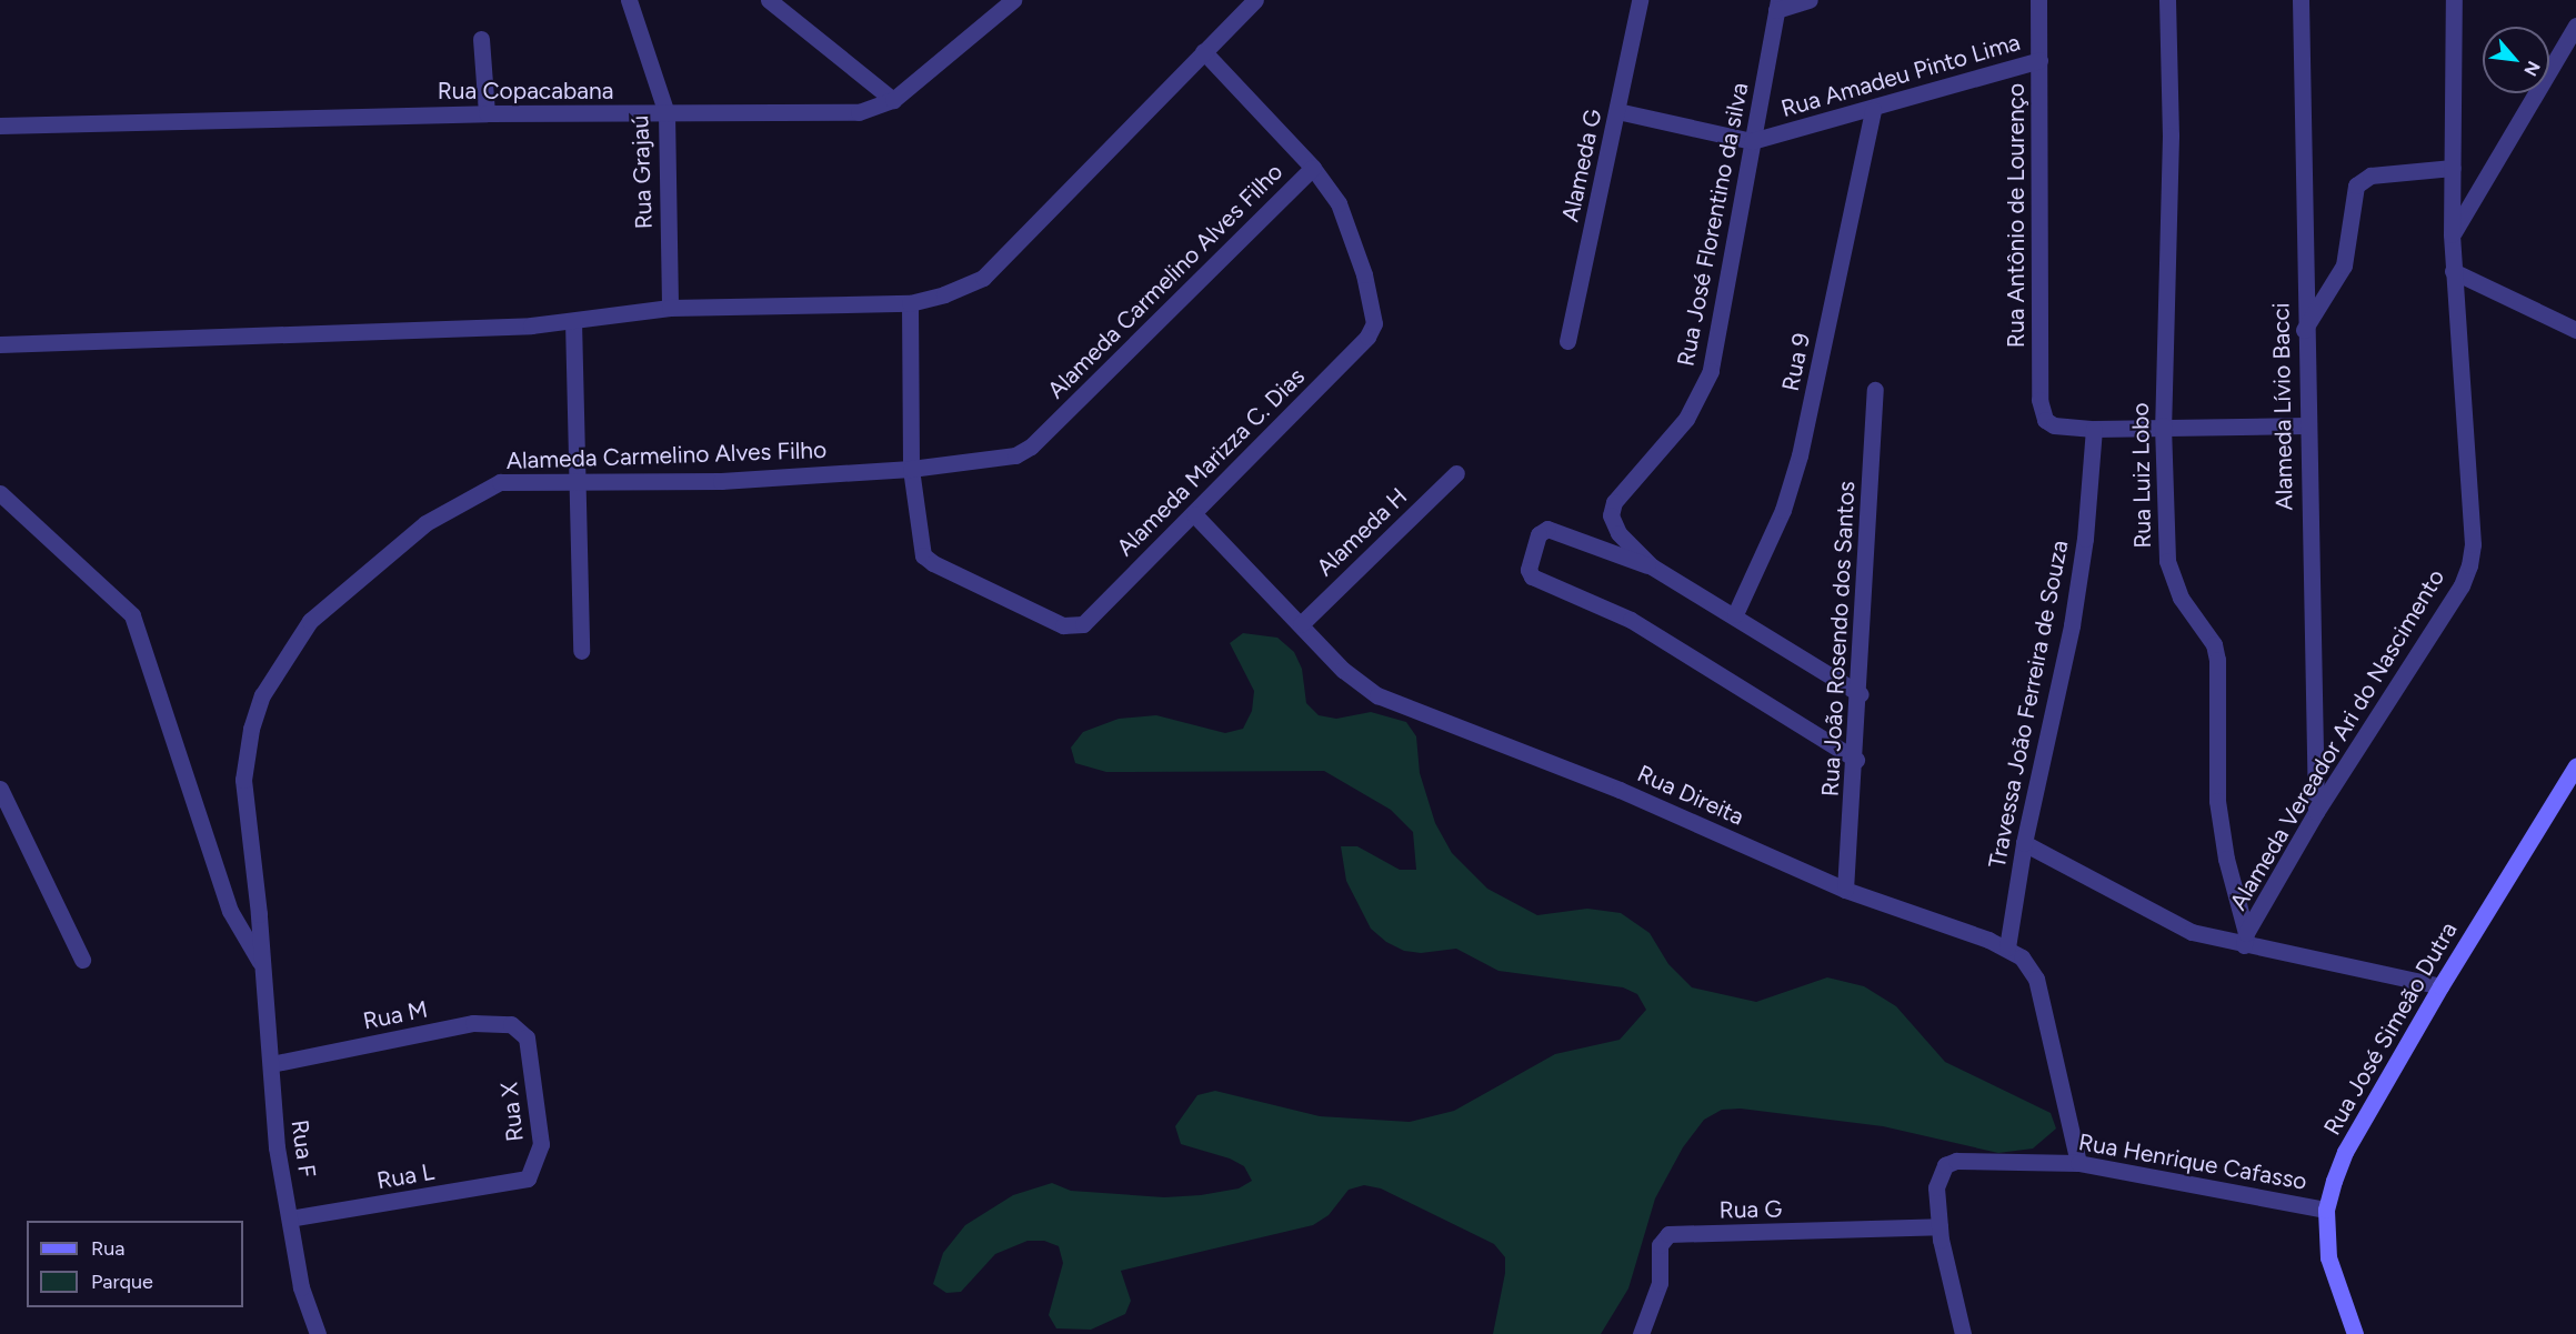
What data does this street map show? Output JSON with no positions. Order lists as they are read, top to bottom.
{
  "streets": {
    "main road": ["Rua José Simeão Dutra"],
    "street": [
      "Rua Amadeu Pinto Lima",
      "Rua Copacabana",
      "Alameda G",
      "Rua Grajaú",
      "Rua Antônio de Lourenço",
      "Rua José Florentino da silva",
      "Alameda Carmelino Alves Filho",
      "Rua 9",
      "Alameda Lívio Bacci",
      "Alameda Marizza C. Dias",
      "Rua Luiz Lobo",
      "Alameda H",
      "Rua João Rosendo dos Santos",
      "Travessa João Ferreira de Souza",
      "Alameda Vereador Ari do Nascimento",
      "Rua Direita",
      "Rua M",
      "Rua X",
      "Rua F",
      "Rua Henrique Cafasso",
      "Rua L",
      "Rua G"
    ]
  },
  "crossings": [
    ["Rua Amadeu Pinto Lima", "Alameda G"],
    ["Rua Amadeu Pinto Lima", "Rua Antônio de Lourenço"],
    ["Rua Amadeu Pinto Lima", "Rua José Florentino da silva"],
    ["Rua Amadeu Pinto Lima", "Rua 9"],
    ["Rua Copacabana", "Rua Grajaú"],
    ["Rua Antônio de Lourenço", "Travessa João Ferreira de Souza"],
    ["Rua José Florentino da silva", "Rua 9"],
    ["Rua José Florentino da silva", "Rua João Rosendo dos Santos"],
    ["Alameda Carmelino Alves Filho", "Alameda Marizza C. Dias"],
    ["Alameda Carmelino Alves Filho", "Rua F"],
    ["Alameda Lívio Bacci", "Alameda Vereador Ari do Nascimento"],
    ["Alameda Marizza C. Dias", "Rua Direita"],
    ["Rua Luiz Lobo", "Alameda Vereador Ari do Nascimento"],
    ["Alameda H", "Rua Direita"],
    ["Rua João Rosendo dos Santos", "Rua Direita"],
    ["Travessa João Ferreira de Souza", "Rua Direita"],
    ["Rua Direita", "Rua Henrique Cafasso"],
    ["Rua M", "Rua X"],
    ["Rua M", "Rua F"],
    ["Rua José Simeão Dutra", "Rua Henrique Cafasso"],
    ["Rua X", "Rua L"],
    ["Rua F", "Rua L"],
    ["Rua Henrique Cafasso", "Rua G"]
  ],
  "legend": ["Rua", "Parque"],
  "north": "bottom right"
}
